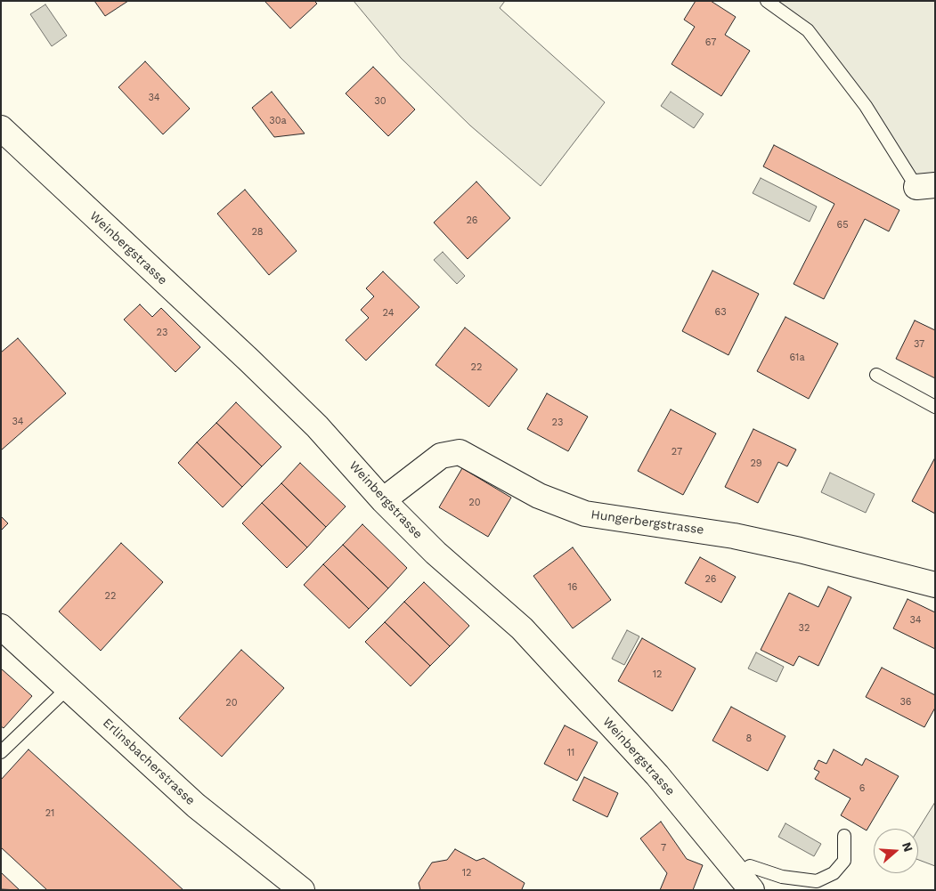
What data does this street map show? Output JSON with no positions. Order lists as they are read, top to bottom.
{
  "streets": {
    "street": ["Weinbergstrasse", "Hungerbergstrasse", "Erlinsbacherstrasse"]
  },
  "crossings": [
    ["Weinbergstrasse", "Hungerbergstrasse"]
  ],
  "house_numbers": [
    "67",
    "34",
    "30",
    "30a",
    "26",
    "65",
    "28",
    "63",
    "24",
    "23",
    "37",
    "61a",
    "22",
    "34",
    "23",
    "27",
    "29",
    "20",
    "26",
    "16",
    "22",
    "34",
    "32",
    "12",
    "36",
    "20",
    "8",
    "11",
    "6",
    "21",
    "7",
    "12"
  ],
  "north": "right"
}
